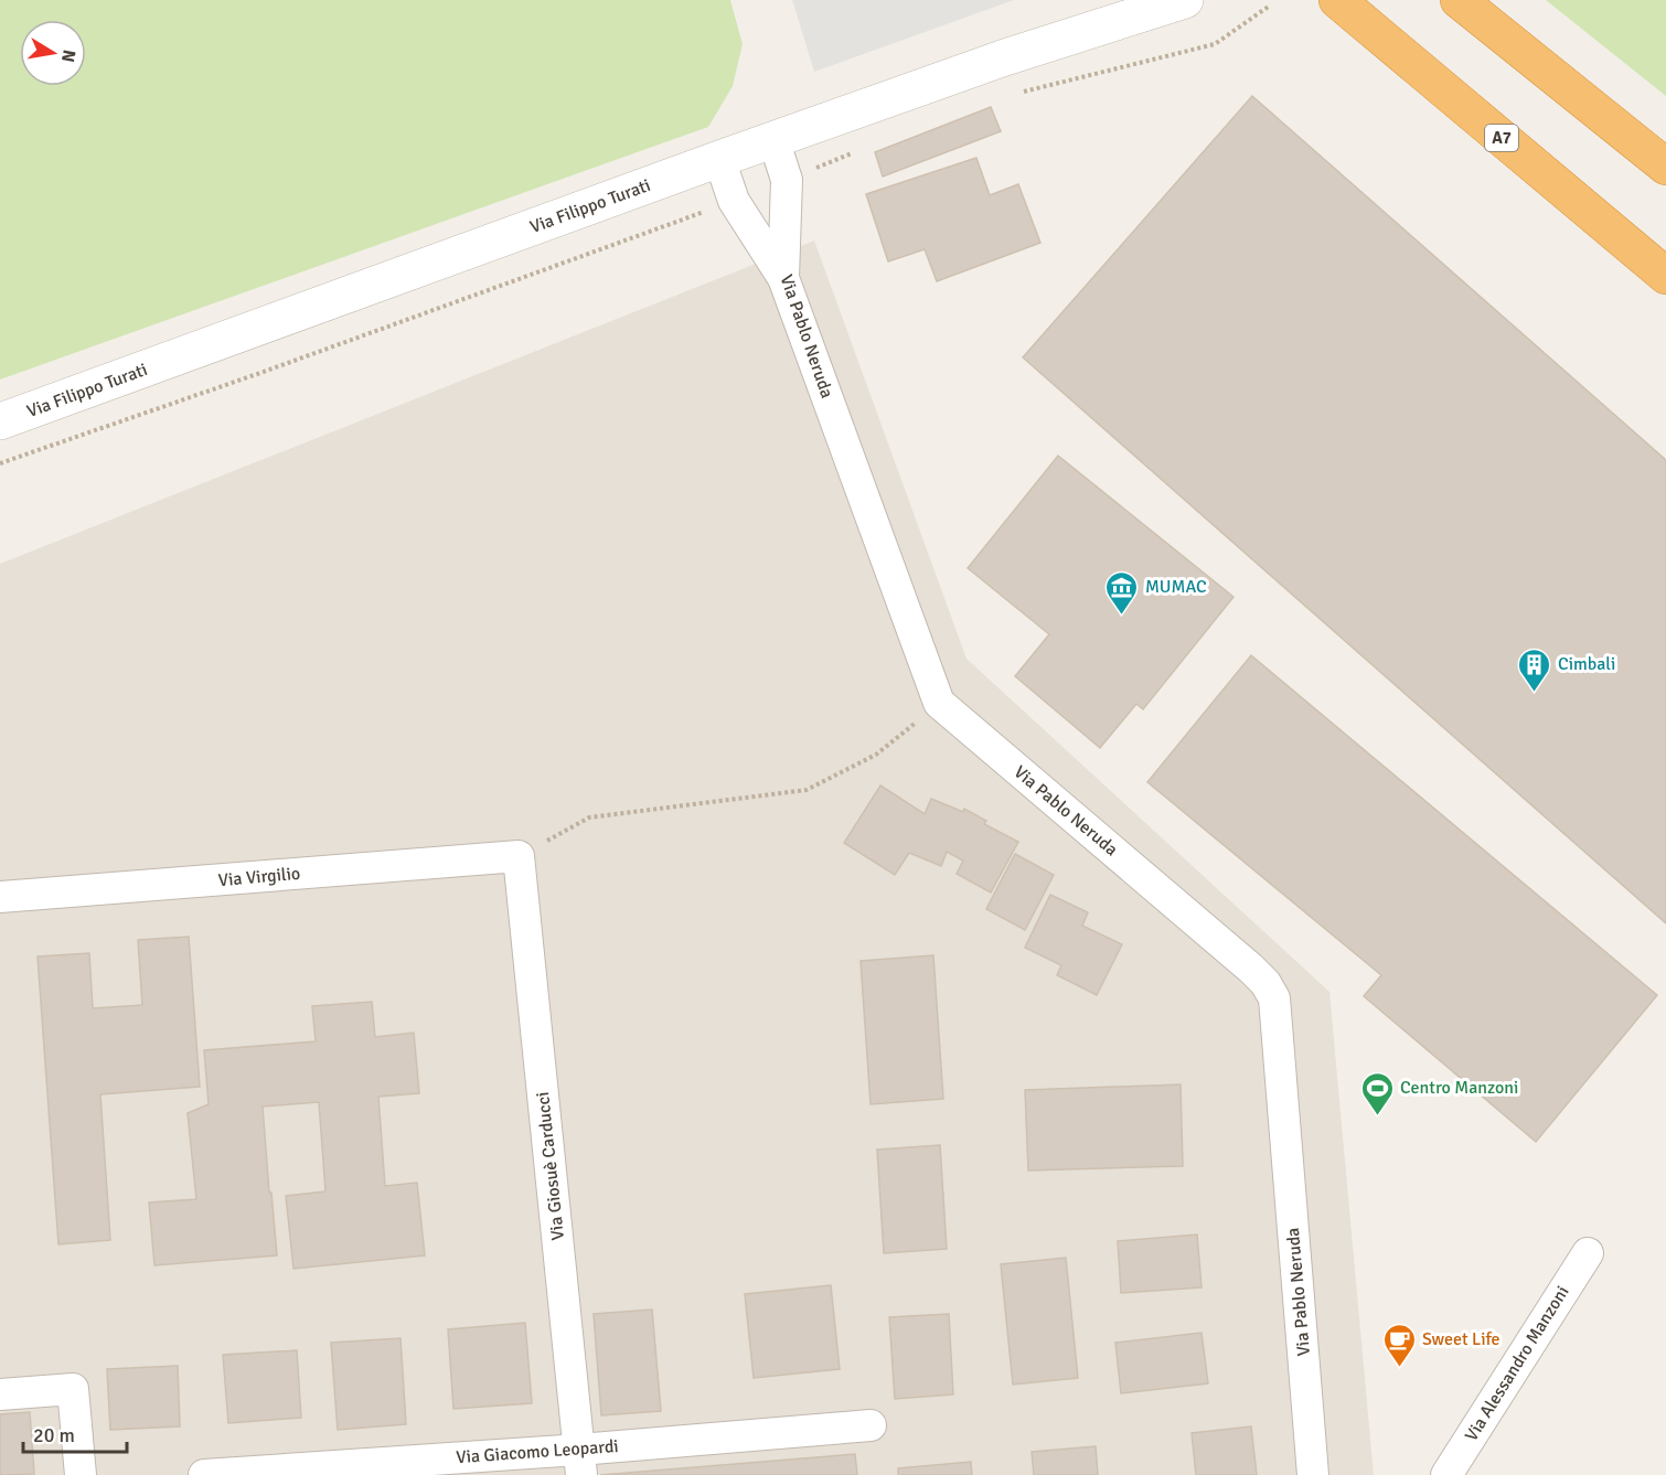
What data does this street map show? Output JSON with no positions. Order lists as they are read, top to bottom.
{
  "streets": {
    "highway": ["A7"],
    "street": [
      "Via Filippo Turati",
      "Via Pablo Neruda",
      "Via Virgilio",
      "Via Giosuè Carducci",
      "Via Alessandro Manzoni",
      "Via Giacomo Leopardi"
    ]
  },
  "crossings": [
    ["Via Filippo Turati", "Via Pablo Neruda"],
    ["Via Virgilio", "Via Giosuè Carducci"],
    ["Via Giosuè Carducci", "Via Giacomo Leopardi"]
  ],
  "places": {
    "museum": ["MUMAC"],
    "building": ["Cimbali"],
    "sports": ["Centro Manzoni"],
    "cafe": ["Sweet Life"]
  },
  "scale_bar": "20 m",
  "north": "right"
}
